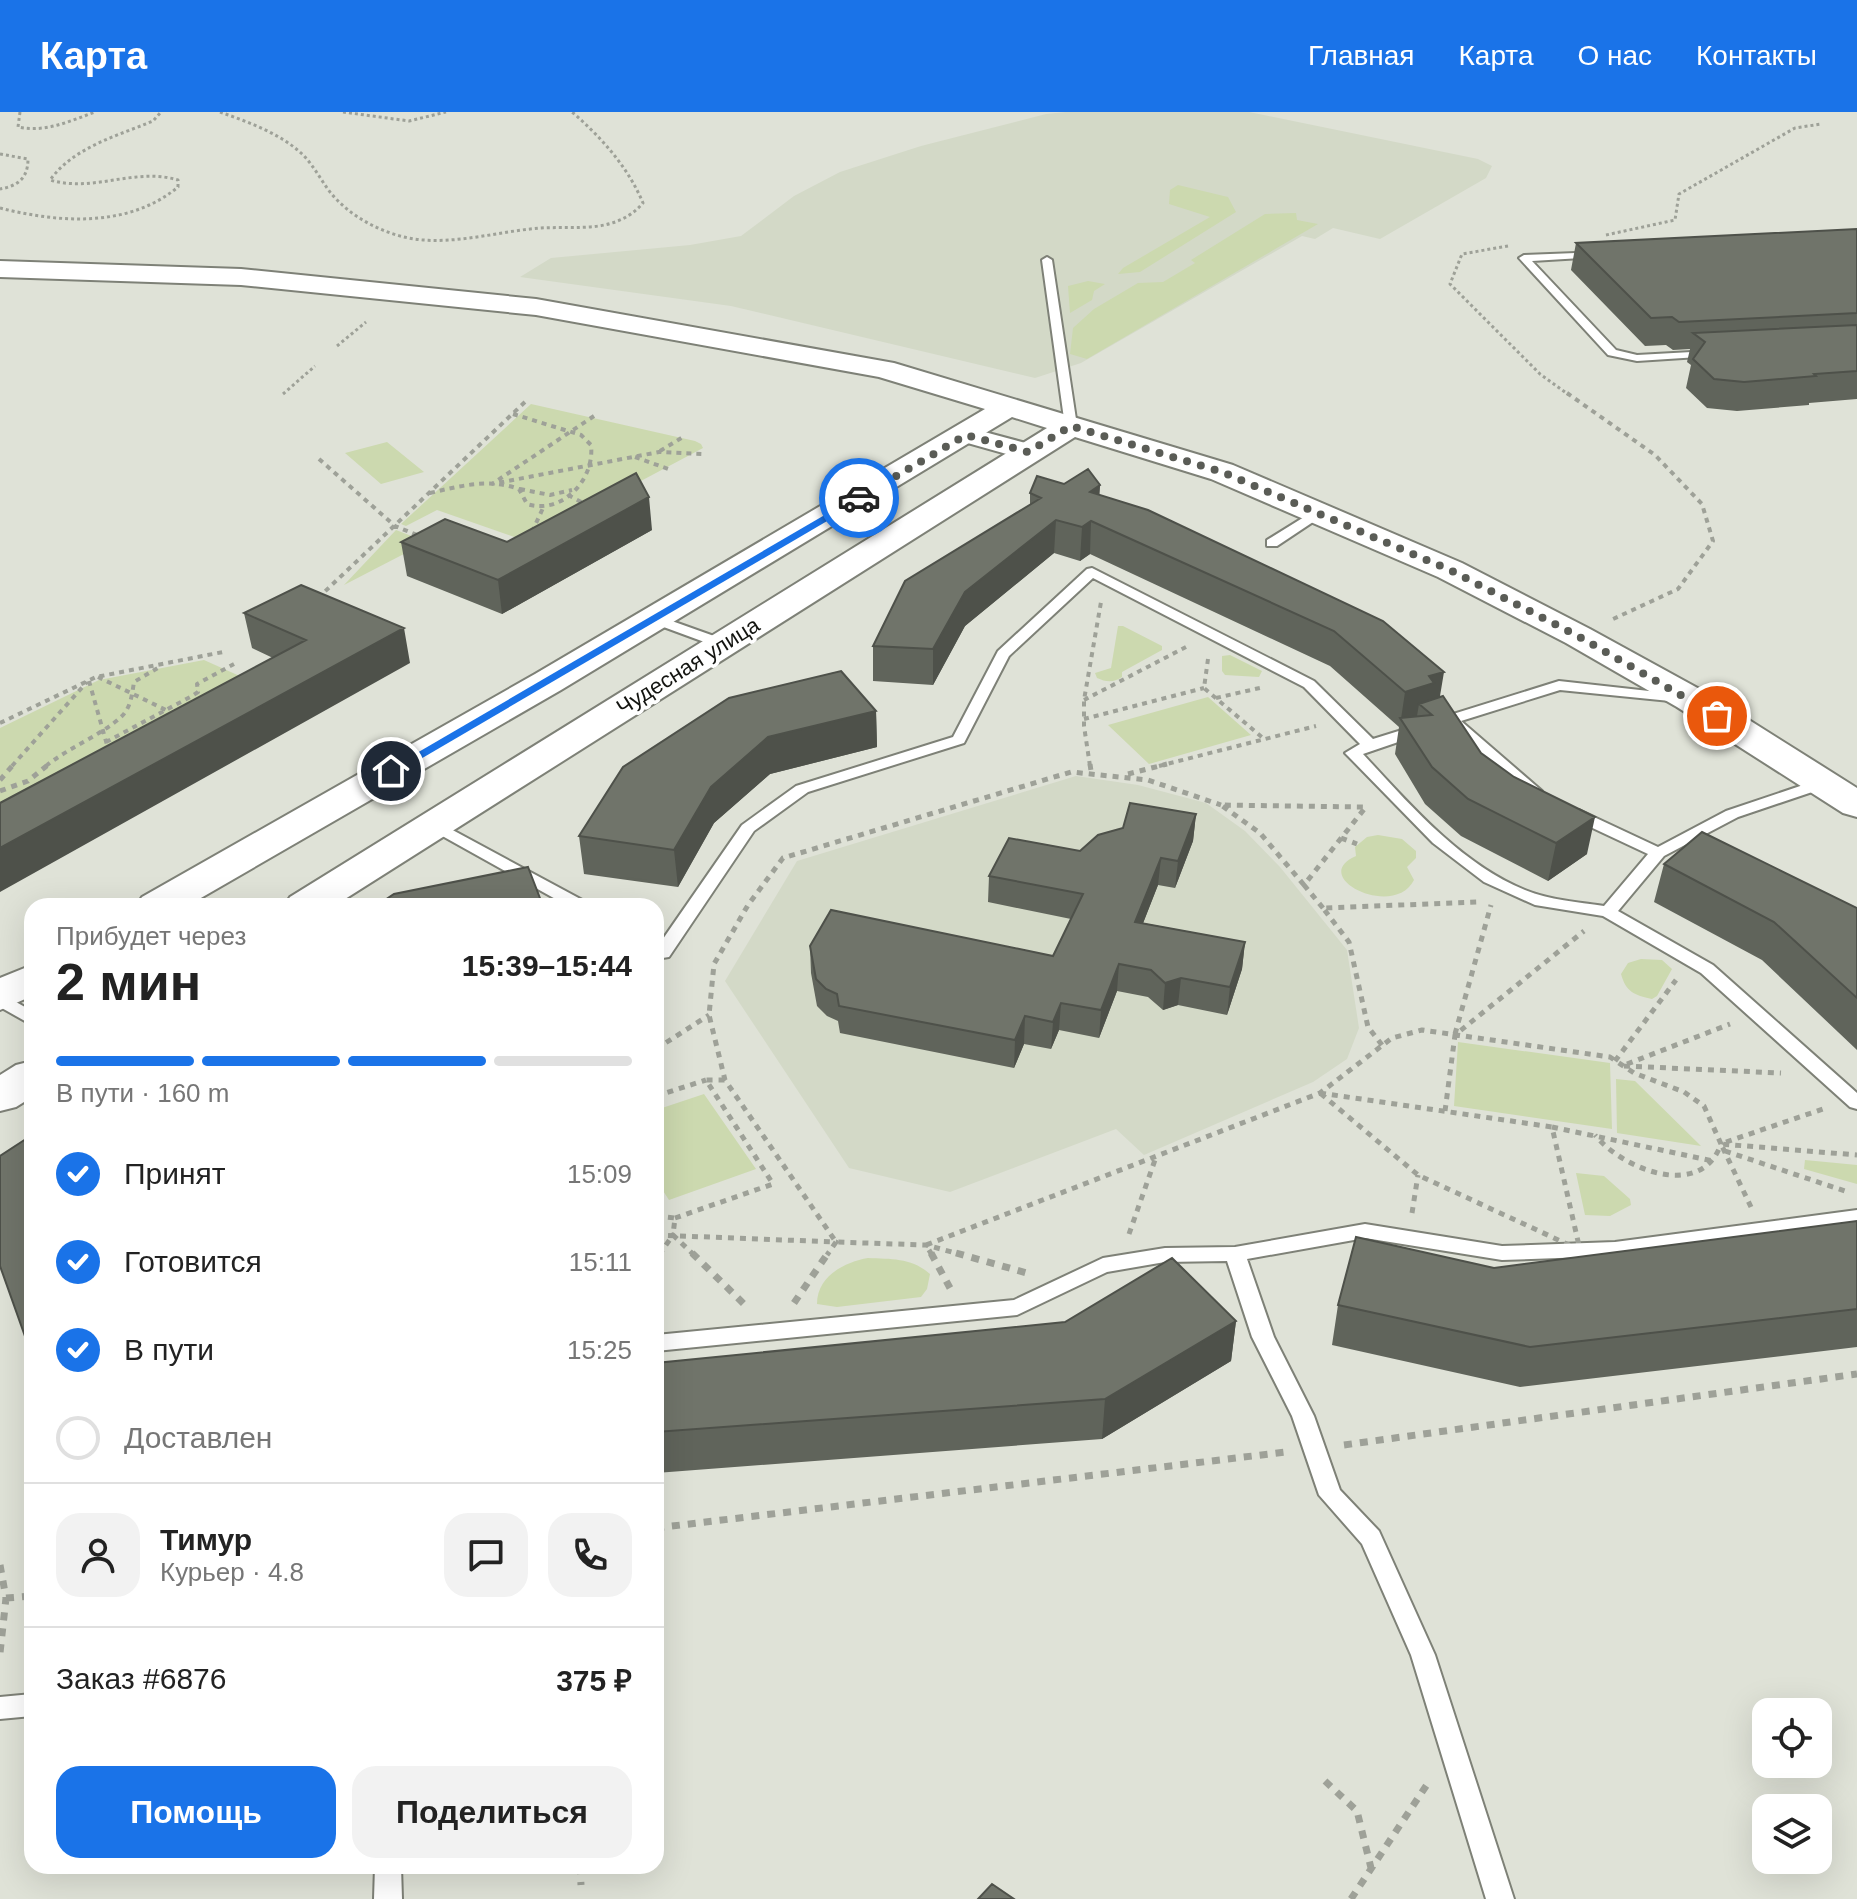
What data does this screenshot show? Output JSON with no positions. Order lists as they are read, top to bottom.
{
  "streets": {
    "street": ["Чудесная улица"]
  },
  "page": {
    "header": "Карта",
    "nav": [
      "Главная",
      "Карта",
      "О нас",
      "Контакты"
    ],
    "heading": ["2 мин", "Прибудет через", "15:39–15:44"],
    "panel": [
      "Тимур",
      "Курьер · 4.8",
      "Заказ #6876",
      "375 ₽"
    ],
    "bar": "В пути · 160 m",
    "list": [
      ["Принят", "15:09"],
      ["Готовится", "15:11"],
      ["В пути", "15:25"],
      "Доставлен"
    ],
    "buttons": ["Помощь", "Поделиться"]
  }
}
